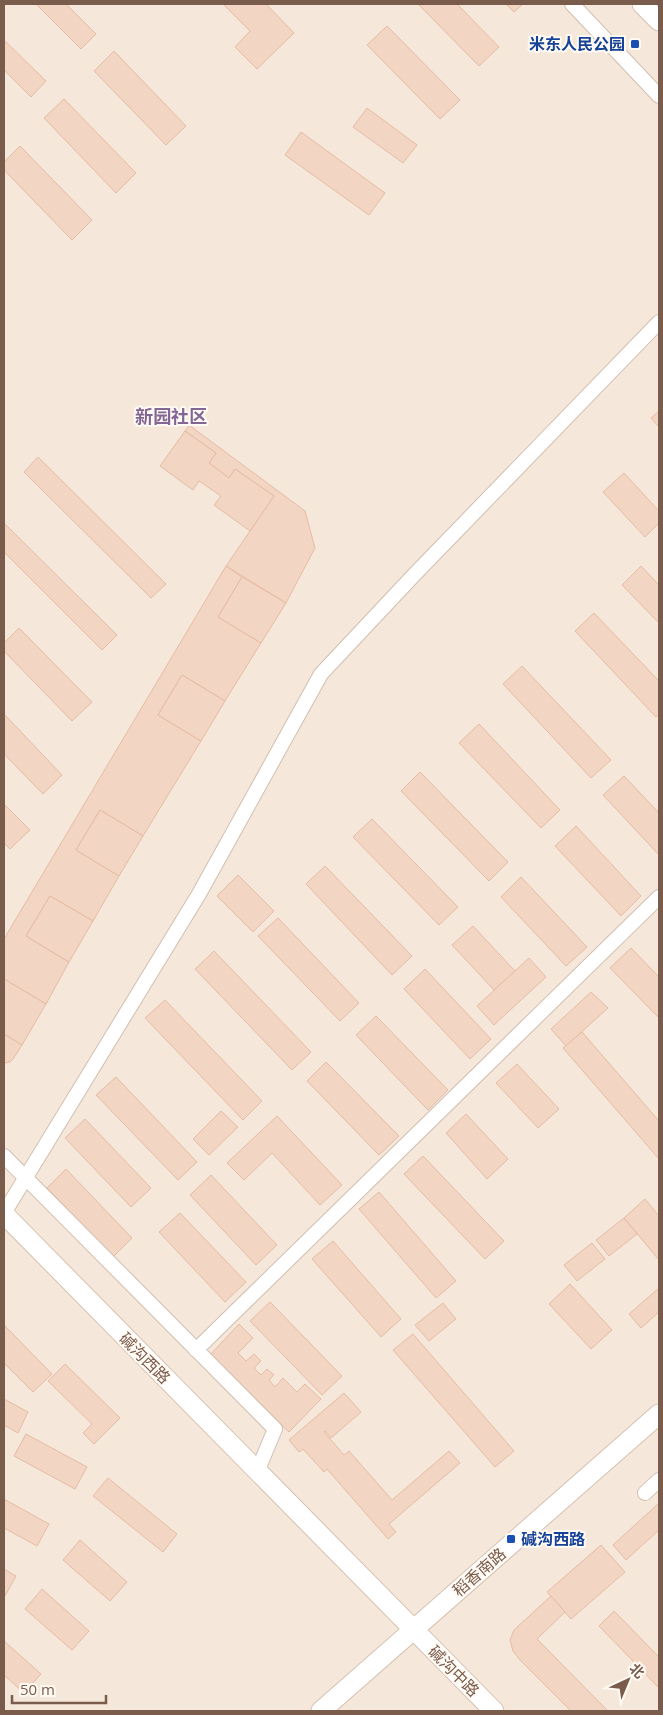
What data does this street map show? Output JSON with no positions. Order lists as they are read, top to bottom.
{
  "streets": {
    "street": ["碱沟西路", "稻香南路", "碱沟中路"]
  },
  "crossings": [
    ["碱沟西路", "稻香南路"],
    ["碱沟西路", "碱沟中路"],
    ["稻香南路", "碱沟中路"]
  ],
  "districts": ["新园社区"],
  "places": {
    "transit": ["米东人民公园", "碱沟西路"]
  },
  "scale_bar": "50 m",
  "north": "top right"
}
